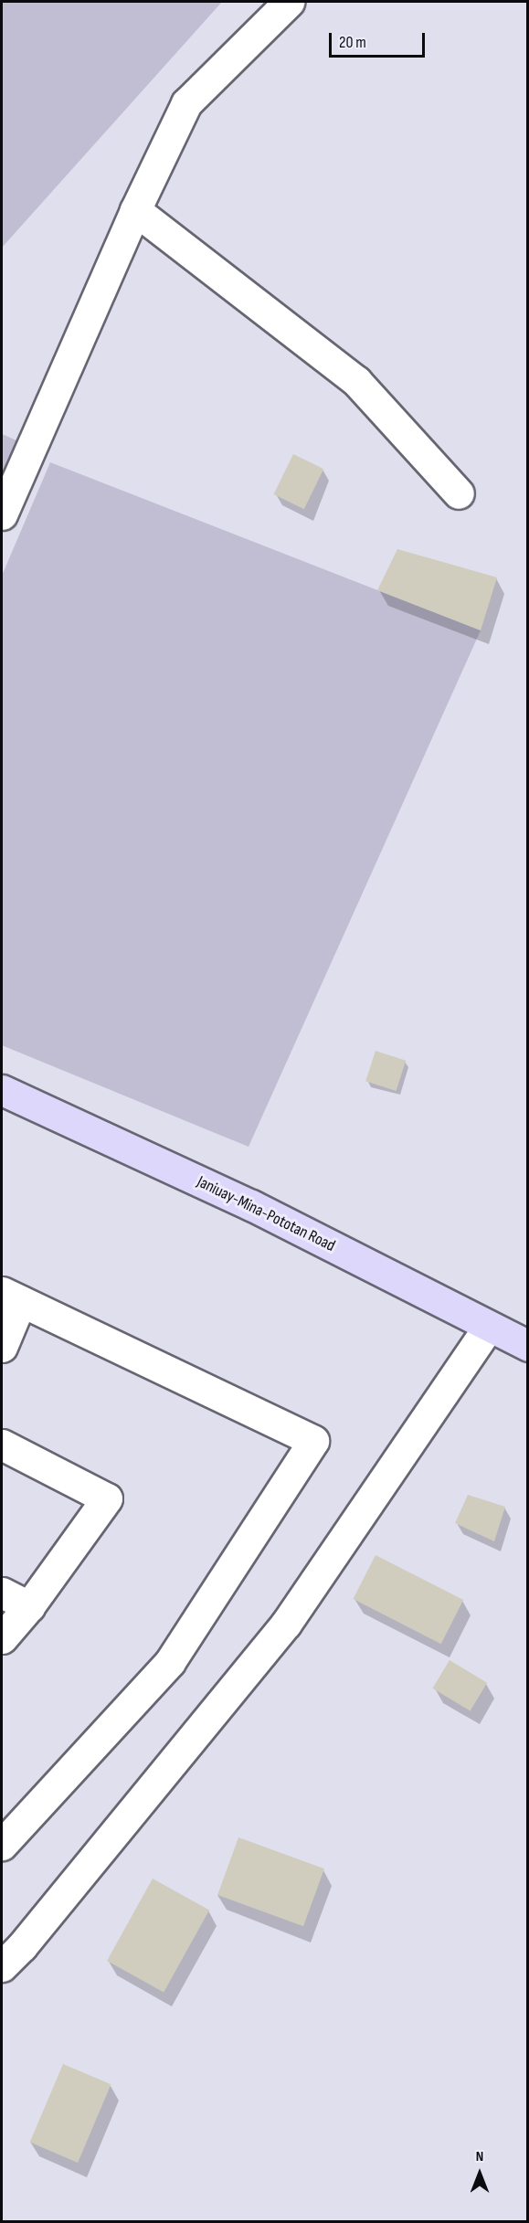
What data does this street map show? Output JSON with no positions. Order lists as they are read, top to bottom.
{
  "streets": {
    "main road": ["Janiuay-Mina-Pototan Road"]
  },
  "scale_bar": "20 m",
  "north": "top"
}
